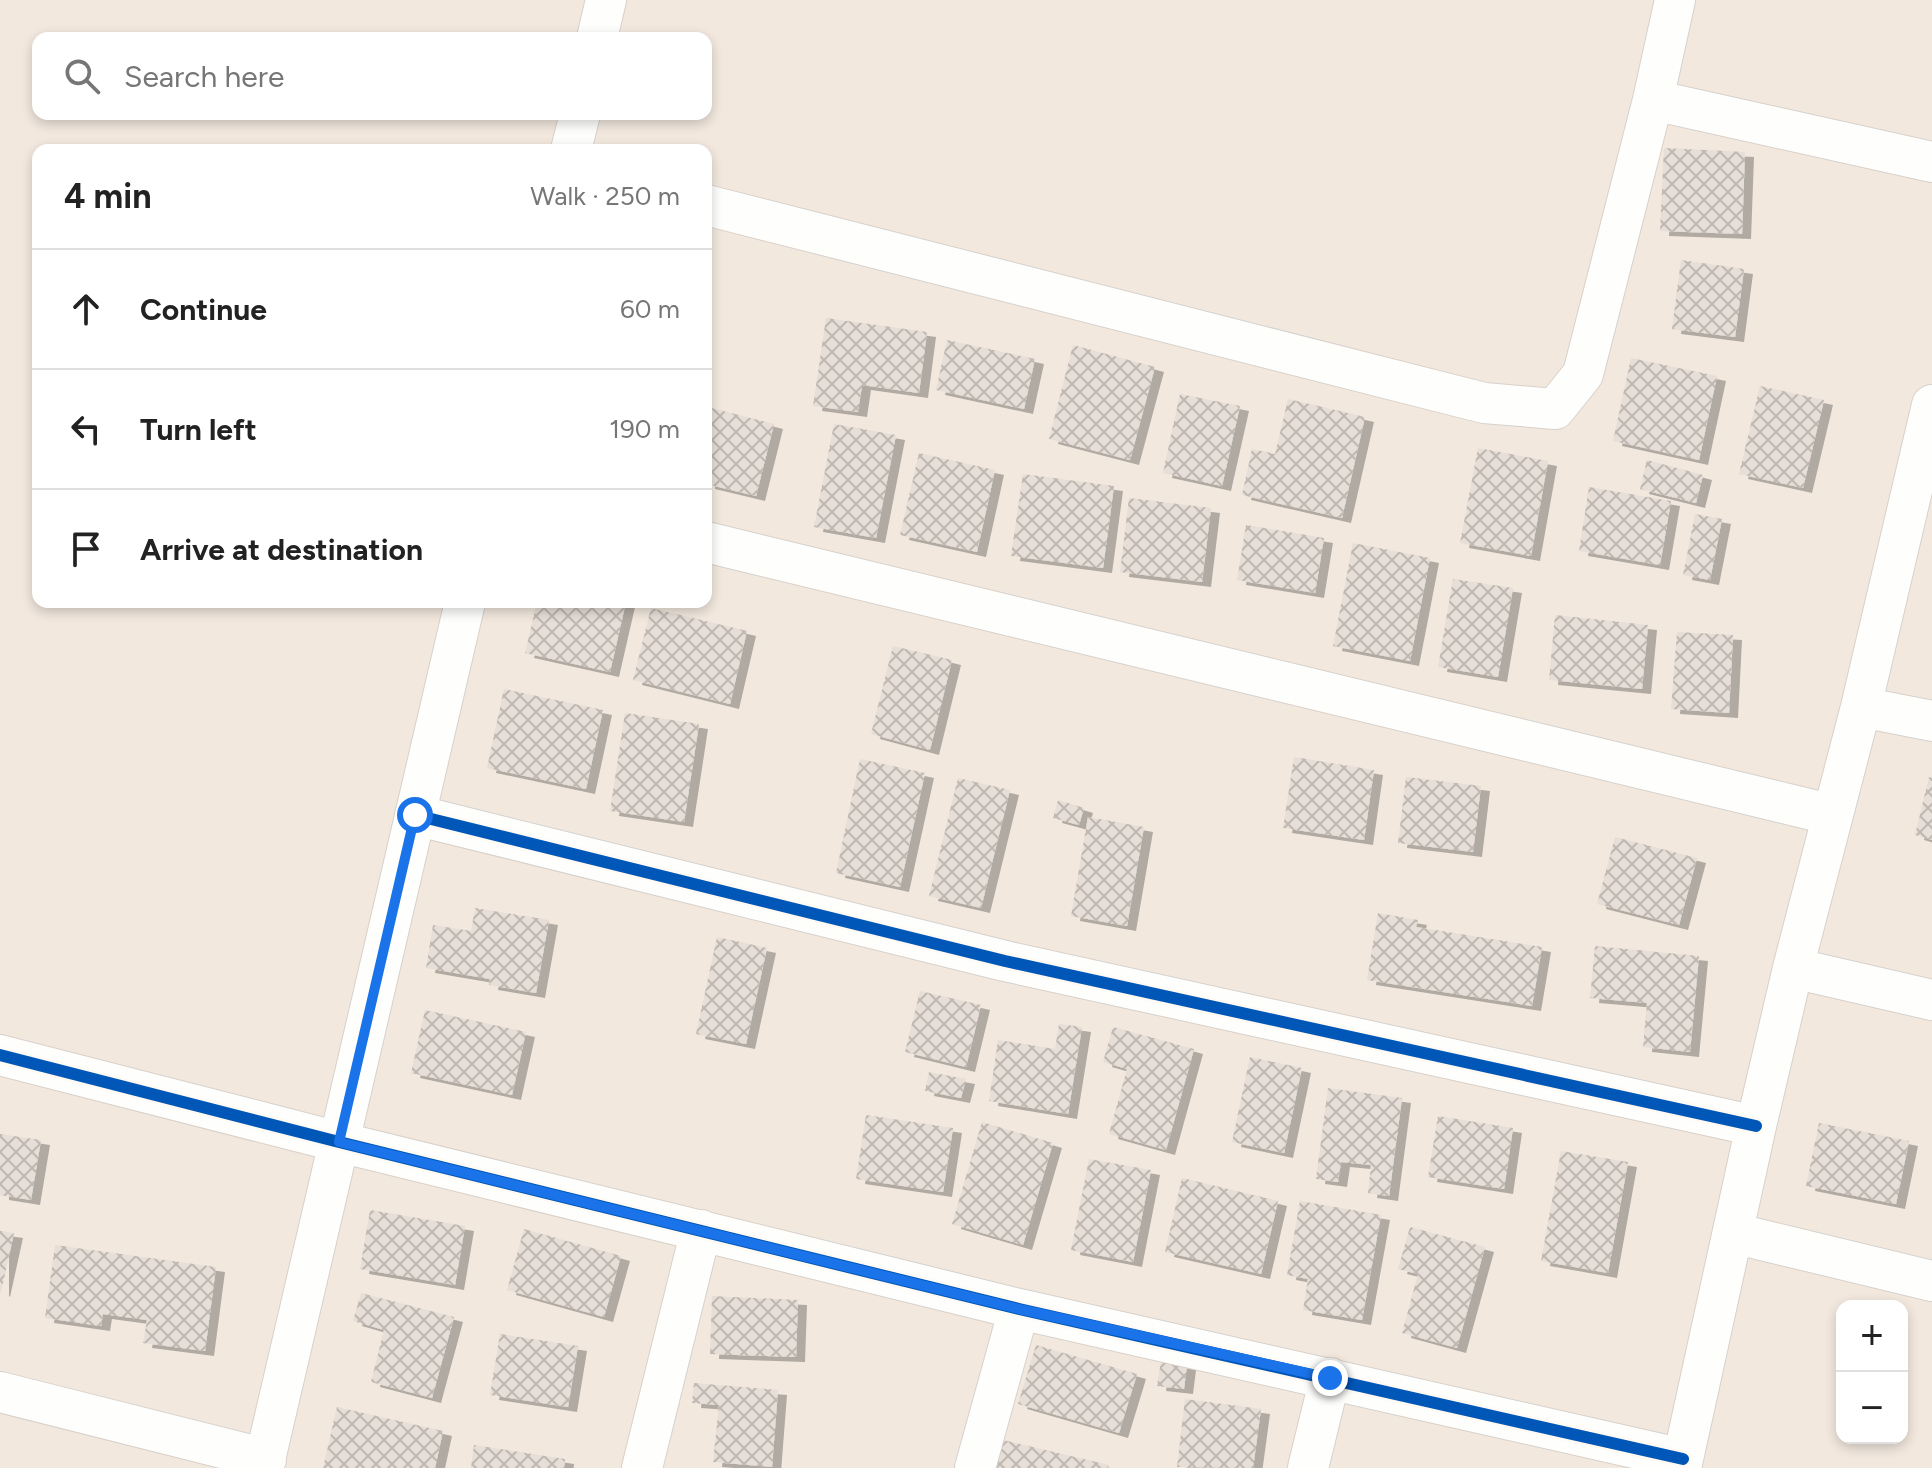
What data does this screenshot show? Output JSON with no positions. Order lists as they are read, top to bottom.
{
  "page": {
    "search": "Search here",
    "heading": ["4 min", "Walk · 250 m"],
    "list": [
      ["Continue", "60 m"],
      ["Turn left", "190 m"],
      "Arrive at destination"
    ],
    "map_buttons": ["+", "−"]
  }
}
